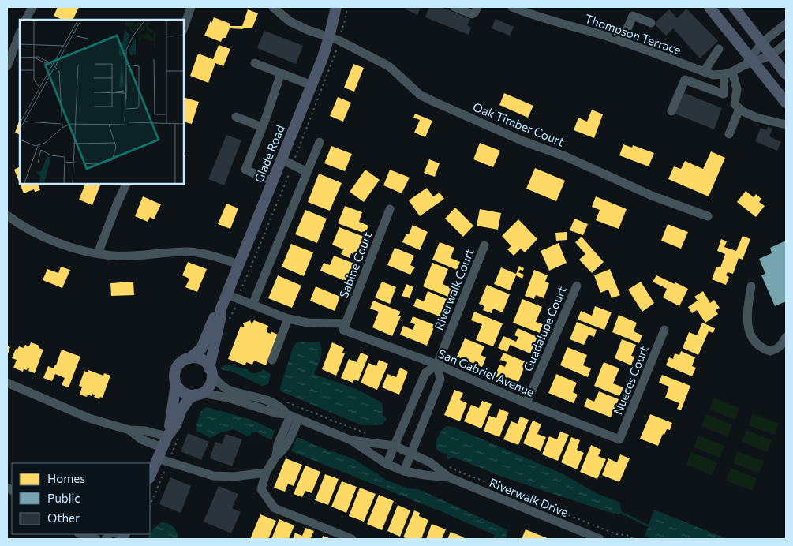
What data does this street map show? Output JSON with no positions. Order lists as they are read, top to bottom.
{
  "streets": {
    "main road": ["Glade Road"],
    "street": [
      "Thompson Terrace",
      "Oak Timber Court",
      "Sabine Court",
      "Riverwalk Court",
      "Guadalupe Court",
      "San Gabriel Avenue",
      "Nueces Court",
      "Riverwalk Drive"
    ]
  },
  "crossings": [
    ["Oak Timber Court", "Glade Road"],
    ["Glade Road", "San Gabriel Avenue"],
    ["Glade Road", "Riverwalk Drive"],
    ["Sabine Court", "San Gabriel Avenue"],
    ["Riverwalk Court", "San Gabriel Avenue"],
    ["Riverwalk Court", "Riverwalk Drive"],
    ["Guadalupe Court", "San Gabriel Avenue"],
    ["San Gabriel Avenue", "Nueces Court"]
  ],
  "legend": ["Homes", "Public", "Other"]
}
